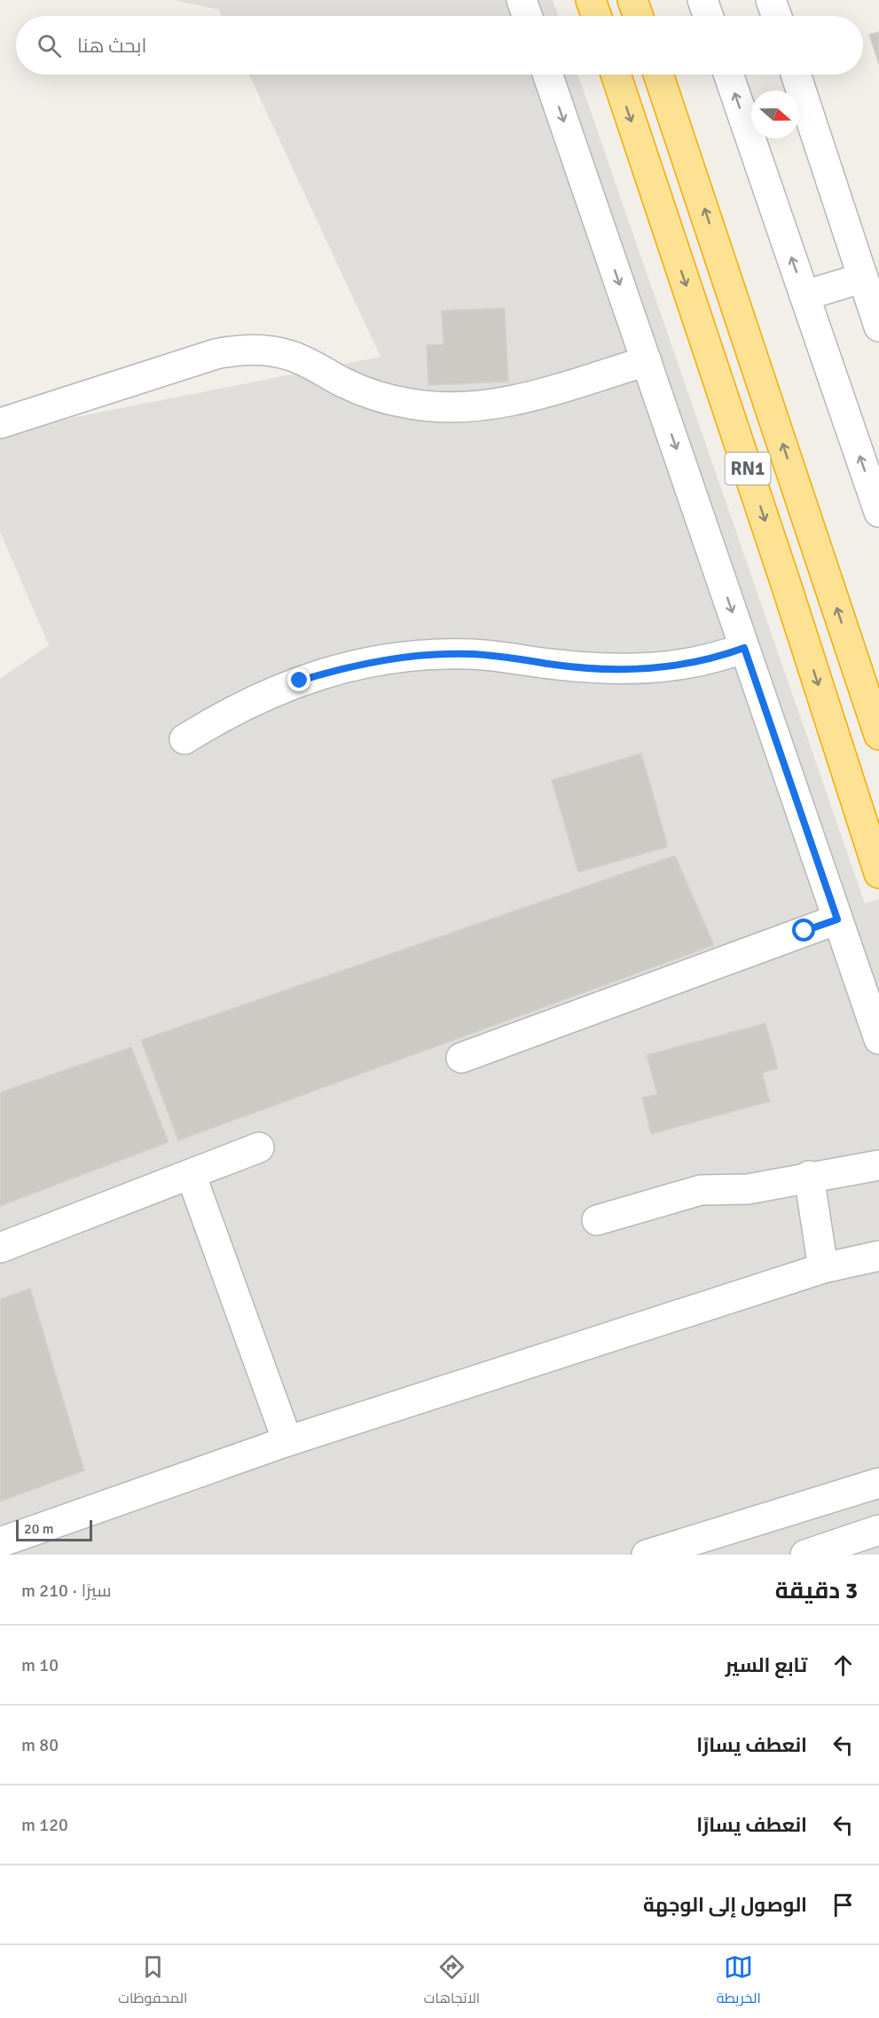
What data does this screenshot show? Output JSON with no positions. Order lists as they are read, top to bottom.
{
  "streets": {
    "highway": ["RN1"]
  },
  "scale_bar": "20 m",
  "north": "right",
  "page": {
    "search": "ابحث هنا",
    "scale": "20 m",
    "heading": ["3 دقيقة", "سيرًا · 210 m"],
    "list": [
      ["تابع السير", "10 m"],
      ["انعطف يسارًا", "80 m"],
      ["انعطف يسارًا", "120 m"],
      "الوصول إلى الوجهة"
    ],
    "nav": ["الخريطة", "الاتجاهات", "المحفوظات"]
  }
}
